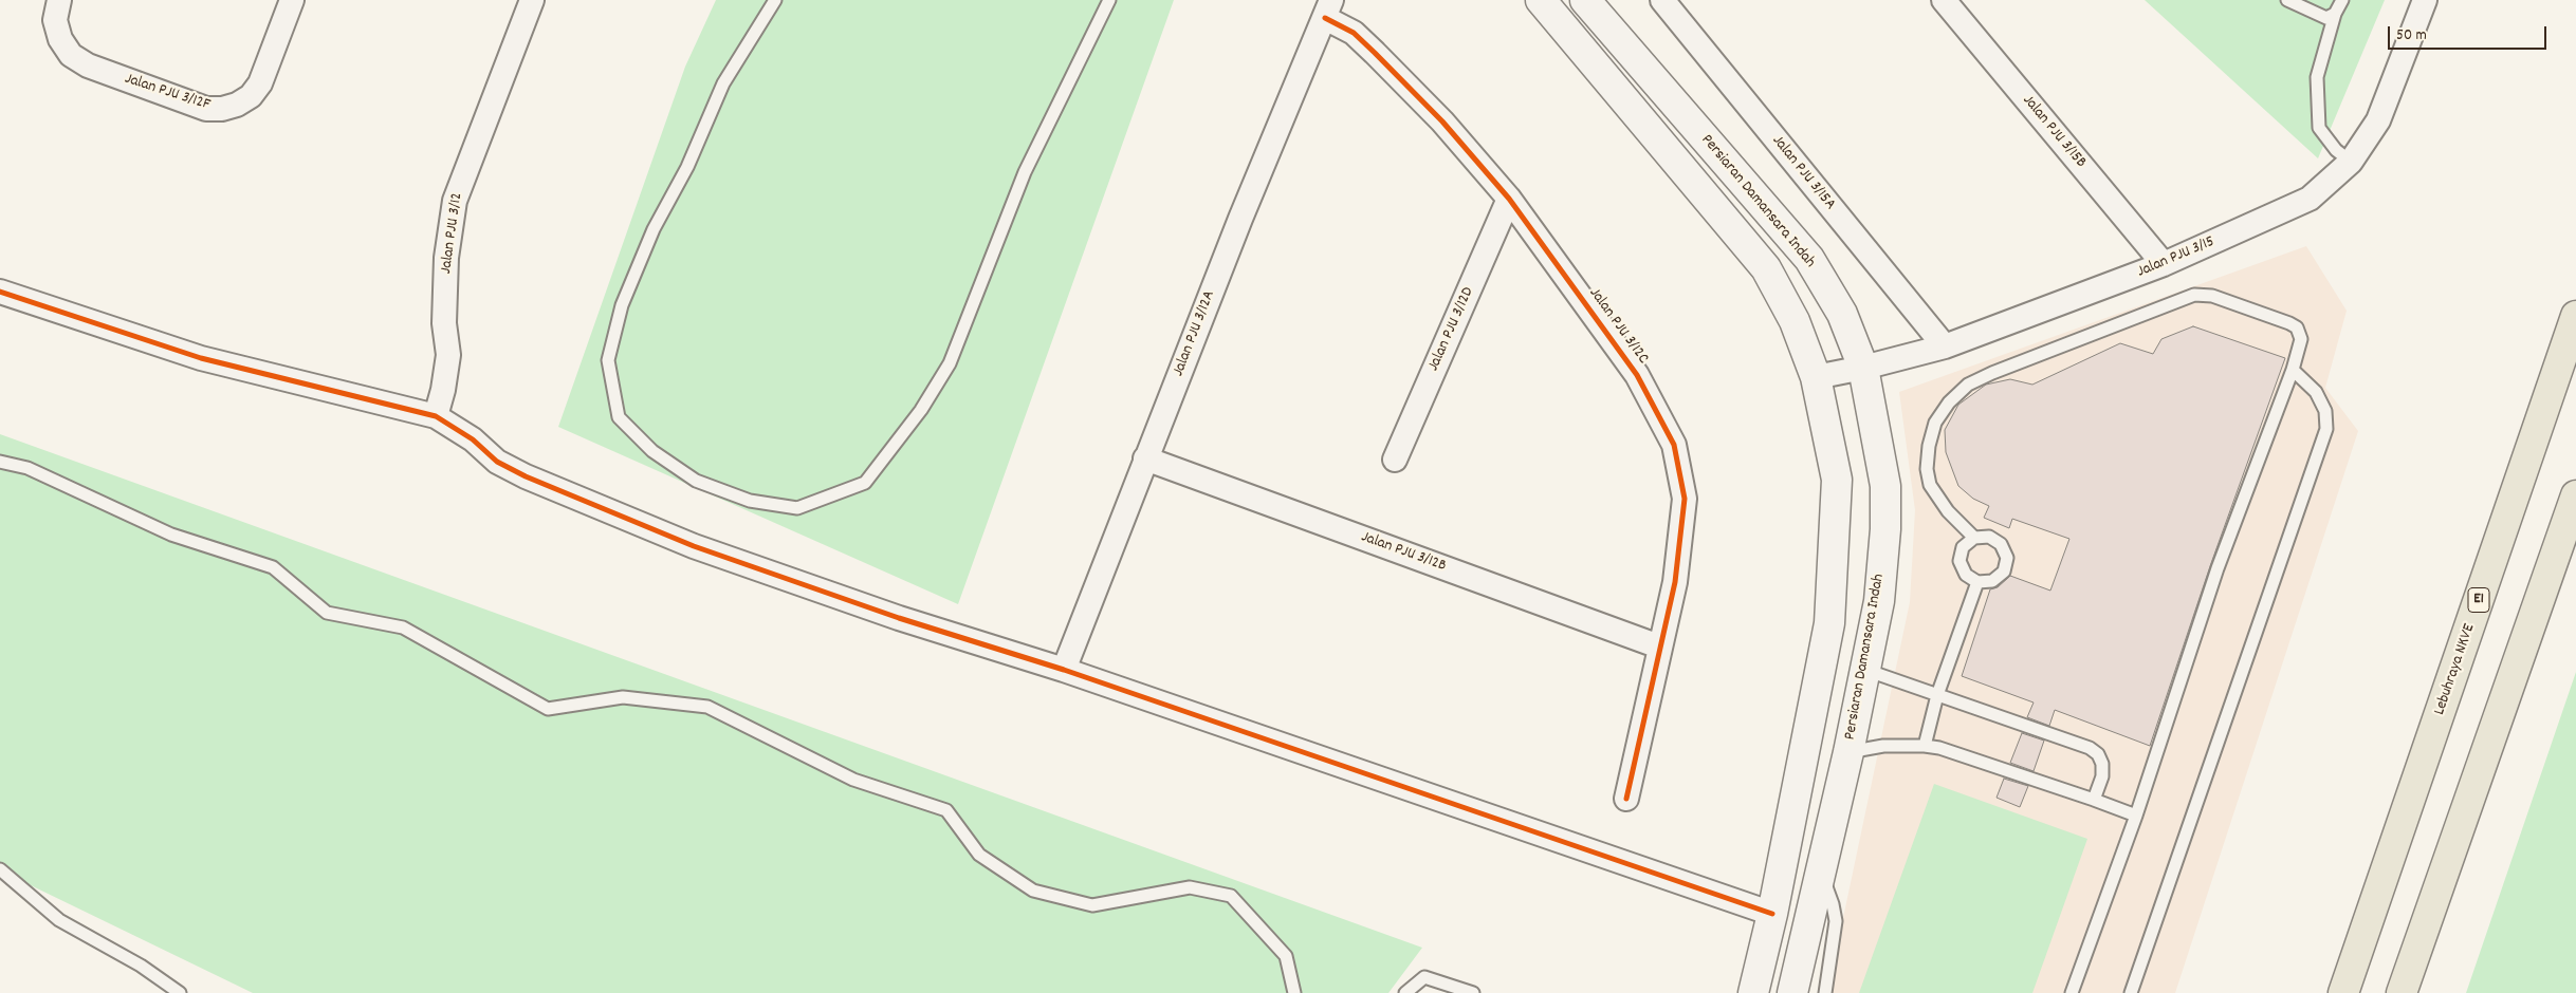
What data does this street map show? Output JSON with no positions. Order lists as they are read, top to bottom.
{
  "streets": {
    "highway": ["E1", "Lebuhraya NKVE"],
    "main road": ["Persiaran Damansara Indah"],
    "street": [
      "Jalan PJU 3/12F",
      "Jalan PJU 3/15B",
      "Jalan PJU 3/15A",
      "Jalan PJU 3/12",
      "Jalan PJU 3/15",
      "Jalan PJU 3/12C",
      "Jalan PJU 3/12D",
      "Jalan PJU 3/12A",
      "Jalan PJU 3/12B"
    ]
  },
  "crossings": [
    ["Jalan PJU 3/15B", "Jalan PJU 3/15"],
    ["Jalan PJU 3/15A", "Jalan PJU 3/15"],
    ["Persiaran Damansara Indah", "Jalan PJU 3/15"],
    ["Jalan PJU 3/12C", "Jalan PJU 3/12D"],
    ["Jalan PJU 3/12C", "Jalan PJU 3/12A"],
    ["Jalan PJU 3/12C", "Jalan PJU 3/12B"],
    ["Jalan PJU 3/12A", "Jalan PJU 3/12B"]
  ],
  "scale_bar": "50 m"
}
